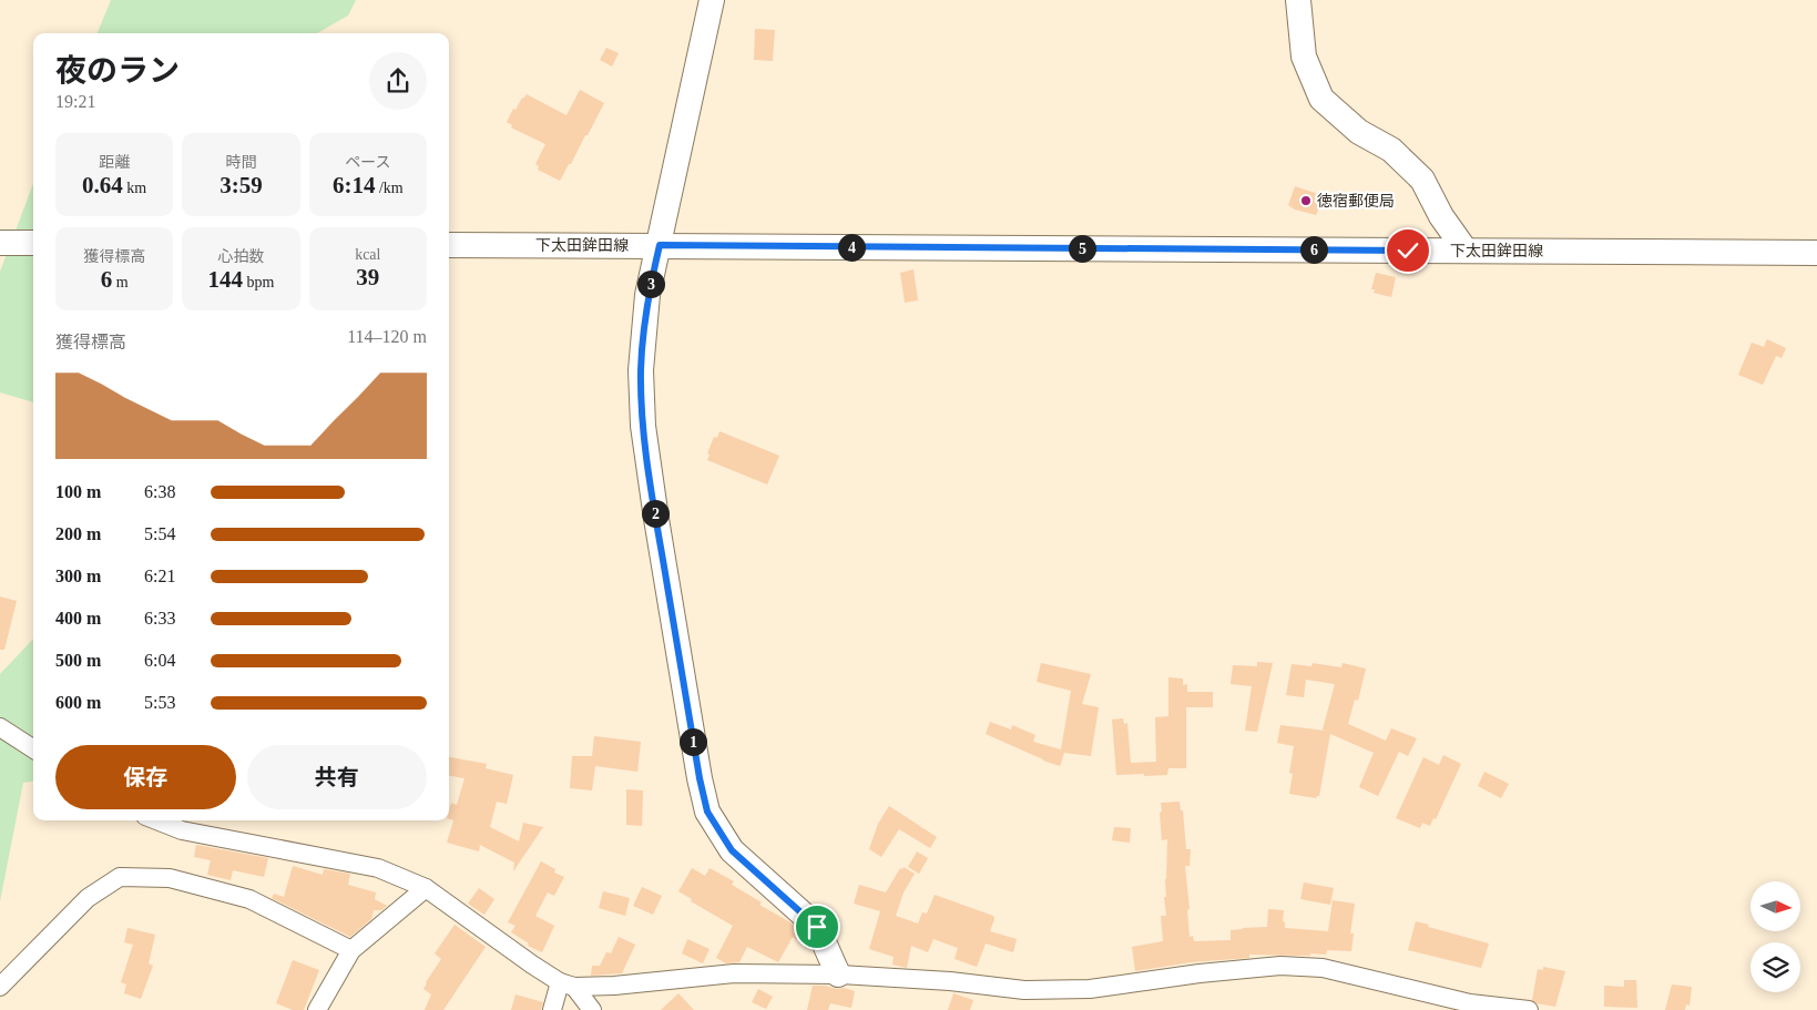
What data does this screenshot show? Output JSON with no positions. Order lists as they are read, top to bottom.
{
  "streets": {
    "main road": ["下太田鉾田線"]
  },
  "places": ["徳宿郵便局"],
  "north": "right",
  "page": {
    "heading": ["夜のラン", "19:21"],
    "stats": [
      ["距離", "0.64 km"],
      ["時間", "3:59"],
      ["ペース", "6:14 /km"],
      ["獲得標高", "6 m"],
      ["心拍数", "144 bpm"],
      ["kcal", "39"]
    ],
    "pins": [
      "4",
      "5",
      "6",
      "3",
      "2",
      "1"
    ],
    "chart": ["獲得標高", "114–120 m"],
    "list": [
      {
        "name": "100 m",
        "note": "6:38"
      },
      {
        "name": "200 m",
        "note": "5:54"
      },
      {
        "name": "300 m",
        "note": "6:21"
      },
      {
        "name": "400 m",
        "note": "6:33"
      },
      {
        "name": "500 m",
        "note": "6:04"
      },
      {
        "name": "600 m",
        "note": "5:53"
      }
    ],
    "buttons": ["保存", "共有"]
  }
}
